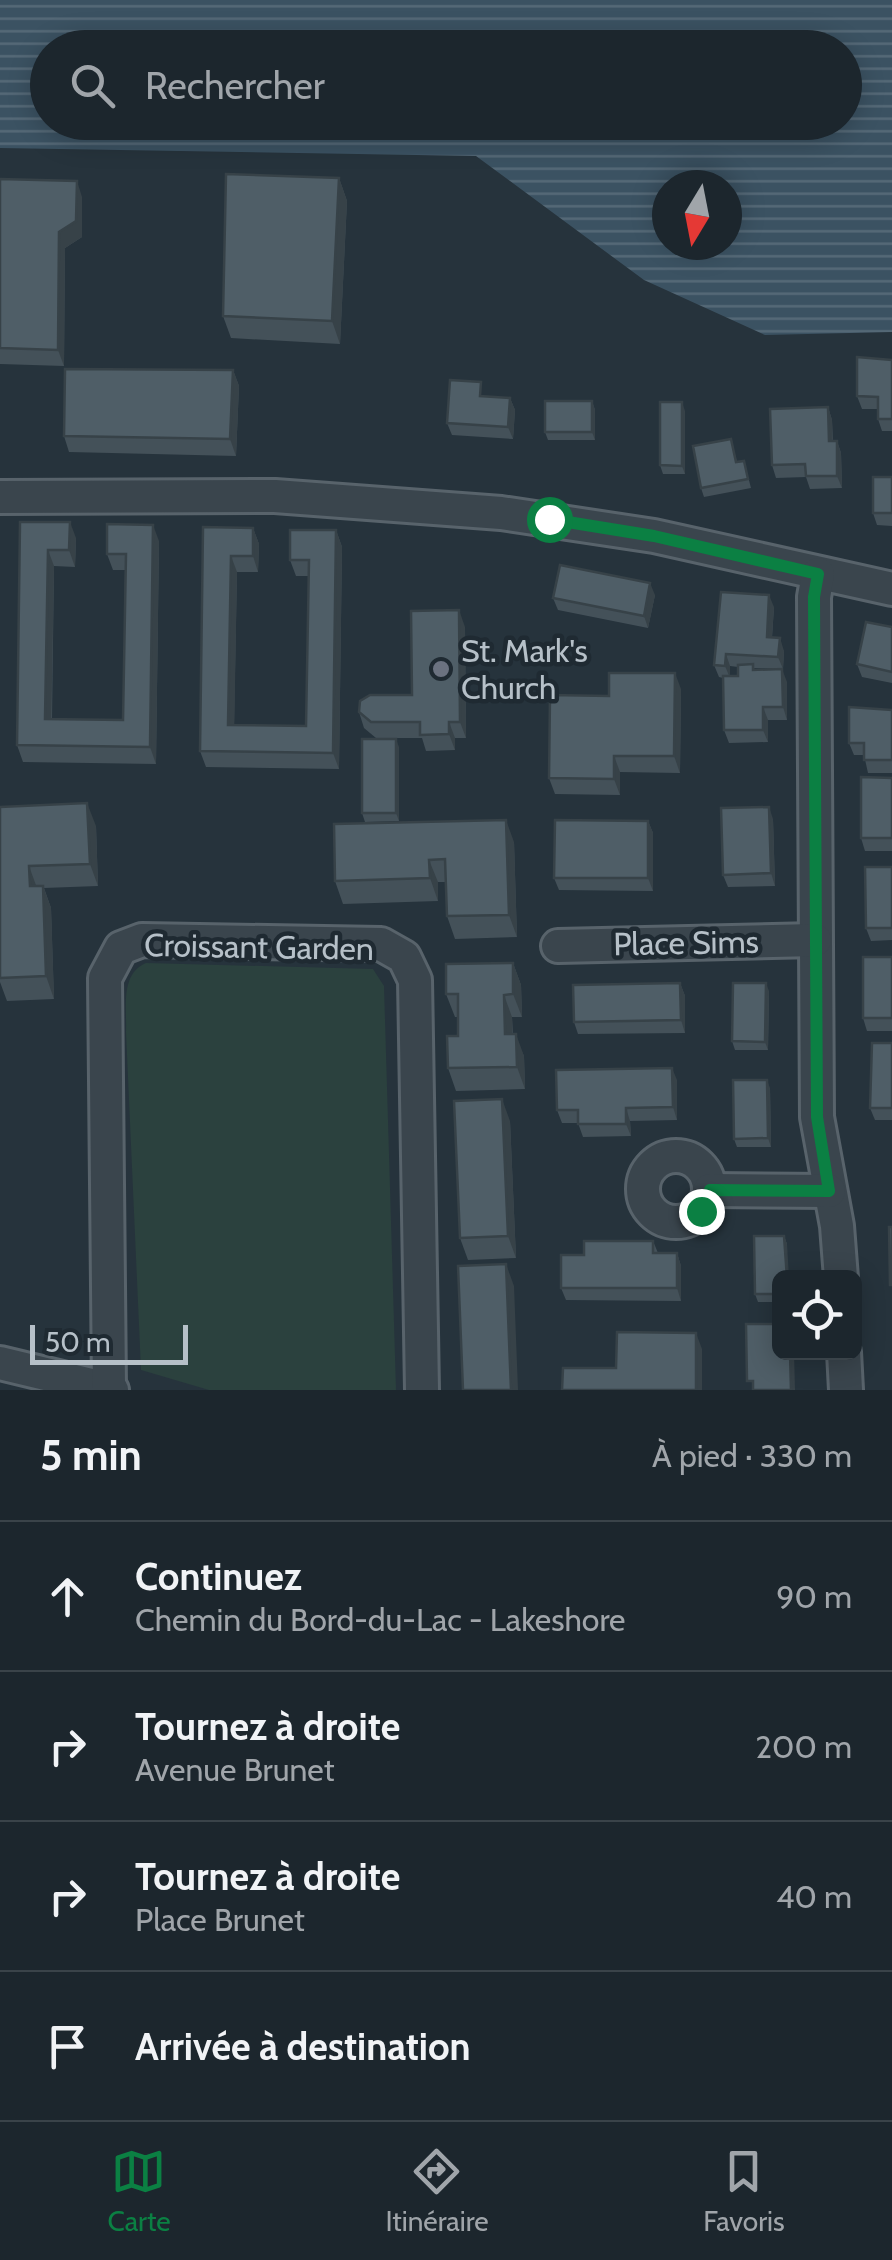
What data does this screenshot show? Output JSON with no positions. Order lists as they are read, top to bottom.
{
  "streets": {
    "street": ["Place Sims", "Croissant Garden"]
  },
  "places": ["St. Mark's Church"],
  "scale_bar": "50 m",
  "north": "bottom",
  "page": {
    "search": "Rechercher",
    "scale": "50 m",
    "heading": ["5 min", "À pied · 330 m"],
    "list": [
      ["Continuez", "Chemin du Bord-du-Lac - Lakeshore", "90 m"],
      ["Tournez à droite", "Avenue Brunet", "200 m"],
      ["Tournez à droite", "Place Brunet", "40 m"],
      "Arrivée à destination"
    ],
    "nav": ["Carte", "Itinéraire", "Favoris"]
  }
}
